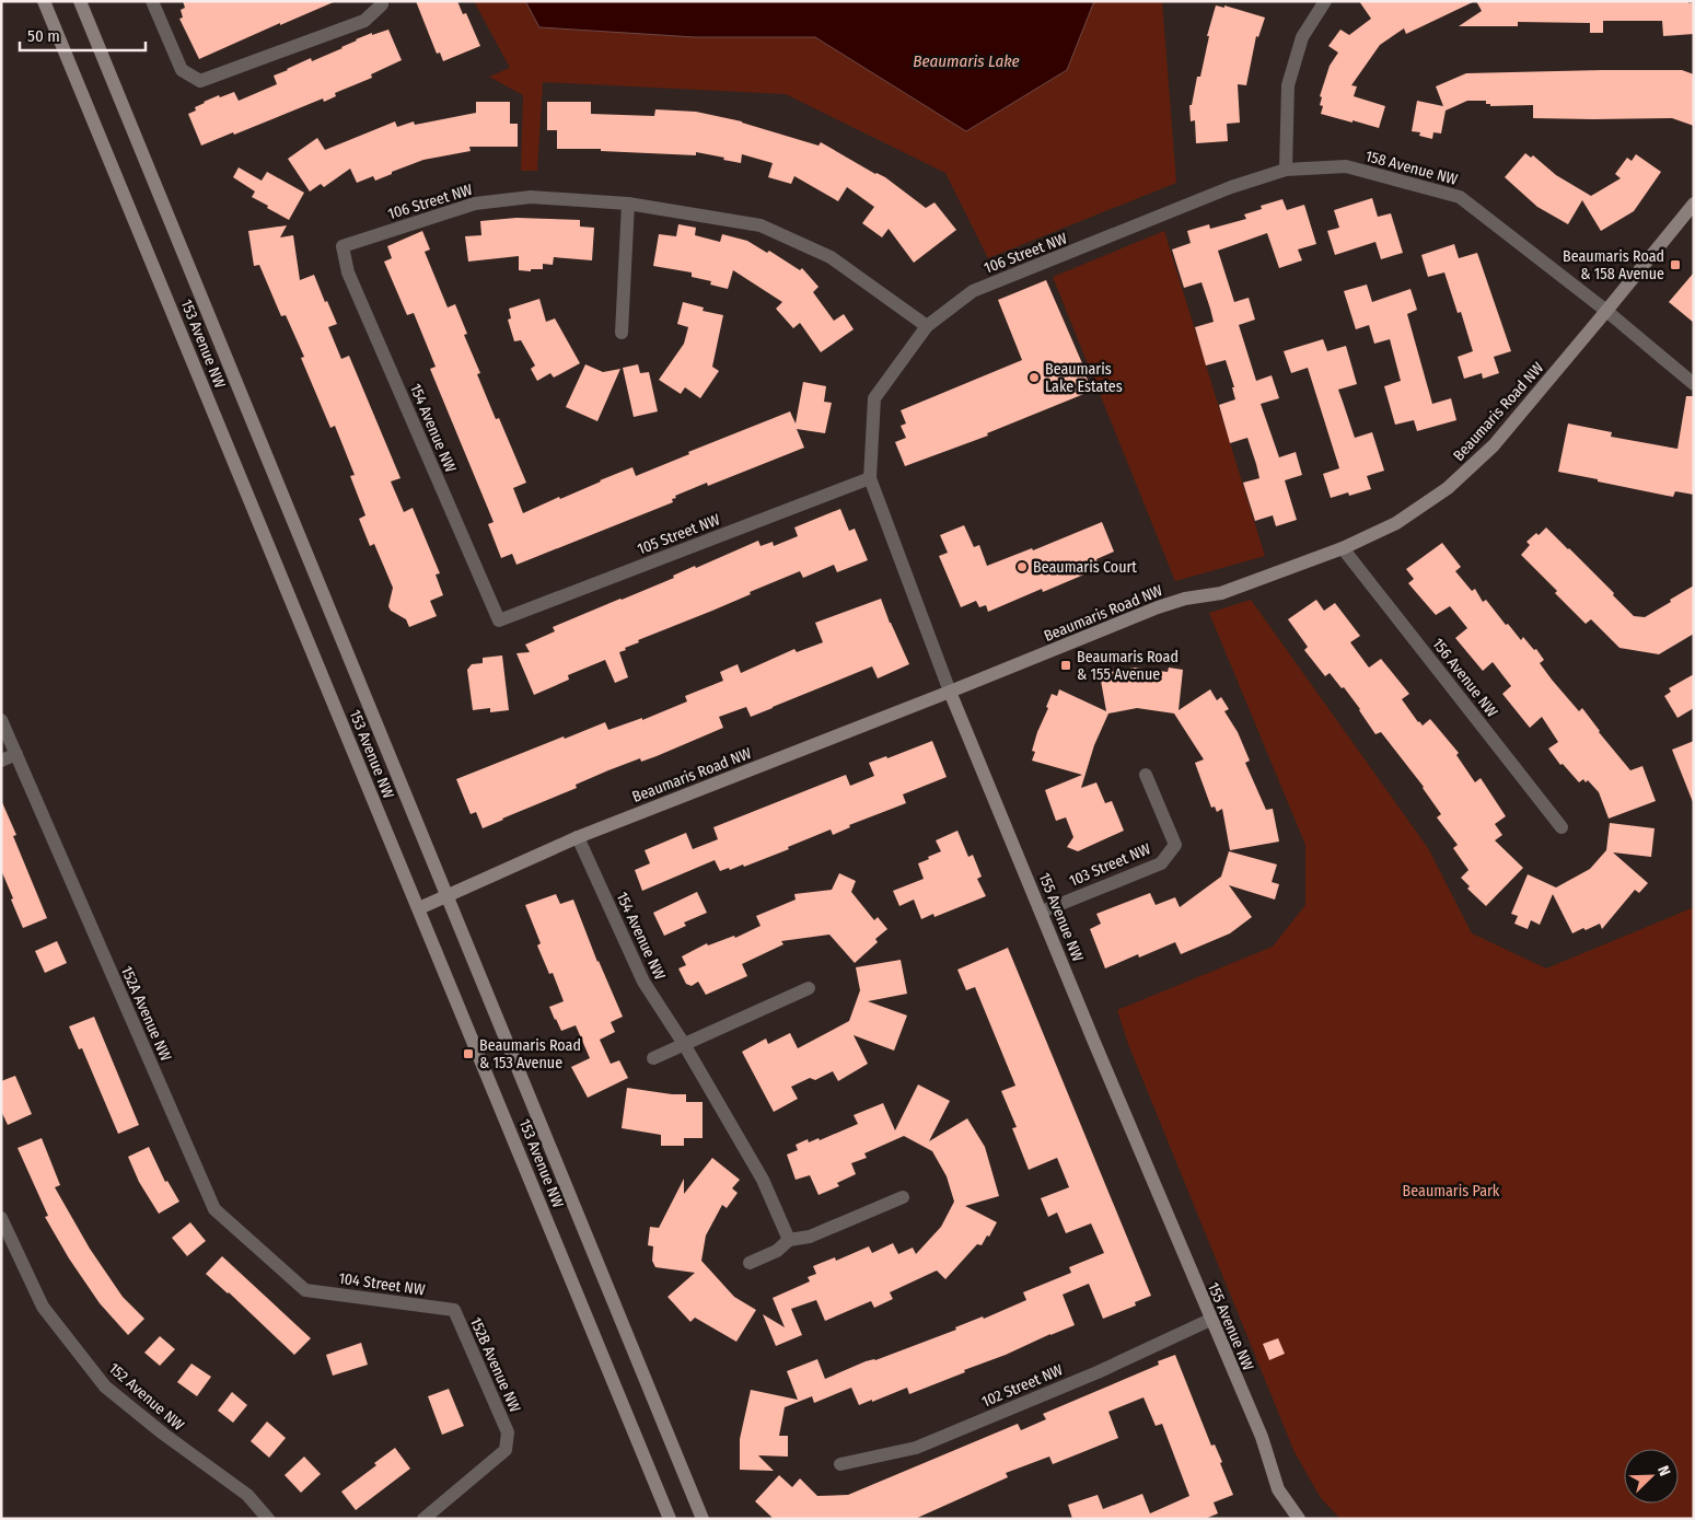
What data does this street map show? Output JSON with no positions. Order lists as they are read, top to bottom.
{
  "streets": {
    "main road": ["153 Avenue NW", "Beaumaris Road NW", "155 Avenue NW"],
    "street": [
      "158 Avenue NW",
      "106 Street NW",
      "154 Avenue NW",
      "105 Street NW",
      "156 Avenue NW",
      "103 Street NW",
      "152A Avenue NW",
      "104 Street NW",
      "152B Avenue NW",
      "102 Street NW",
      "152 Avenue NW"
    ]
  },
  "crossings": [
    ["158 Avenue NW", "106 Street NW"],
    ["158 Avenue NW", "Beaumaris Road NW"],
    ["106 Street NW", "154 Avenue NW"],
    ["106 Street NW", "155 Avenue NW"],
    ["153 Avenue NW", "Beaumaris Road NW"],
    ["Beaumaris Road NW", "154 Avenue NW"],
    ["Beaumaris Road NW", "156 Avenue NW"],
    ["Beaumaris Road NW", "155 Avenue NW"],
    ["154 Avenue NW", "105 Street NW"],
    ["105 Street NW", "155 Avenue NW"],
    ["103 Street NW", "155 Avenue NW"],
    ["155 Avenue NW", "102 Street NW"],
    ["152A Avenue NW", "104 Street NW"],
    ["104 Street NW", "152B Avenue NW"]
  ],
  "water": ["Beaumaris Lake"],
  "parks": ["Beaumaris Park"],
  "places": {
    "transit": ["Beaumaris Road & 158 Avenue", "Beaumaris Road & 155 Avenue", "Beaumaris Road & 153 Avenue"],
    "other": ["Beaumaris Lake Estates", "Beaumaris Court"]
  },
  "scale_bar": "50 m",
  "north": "top right"
}
